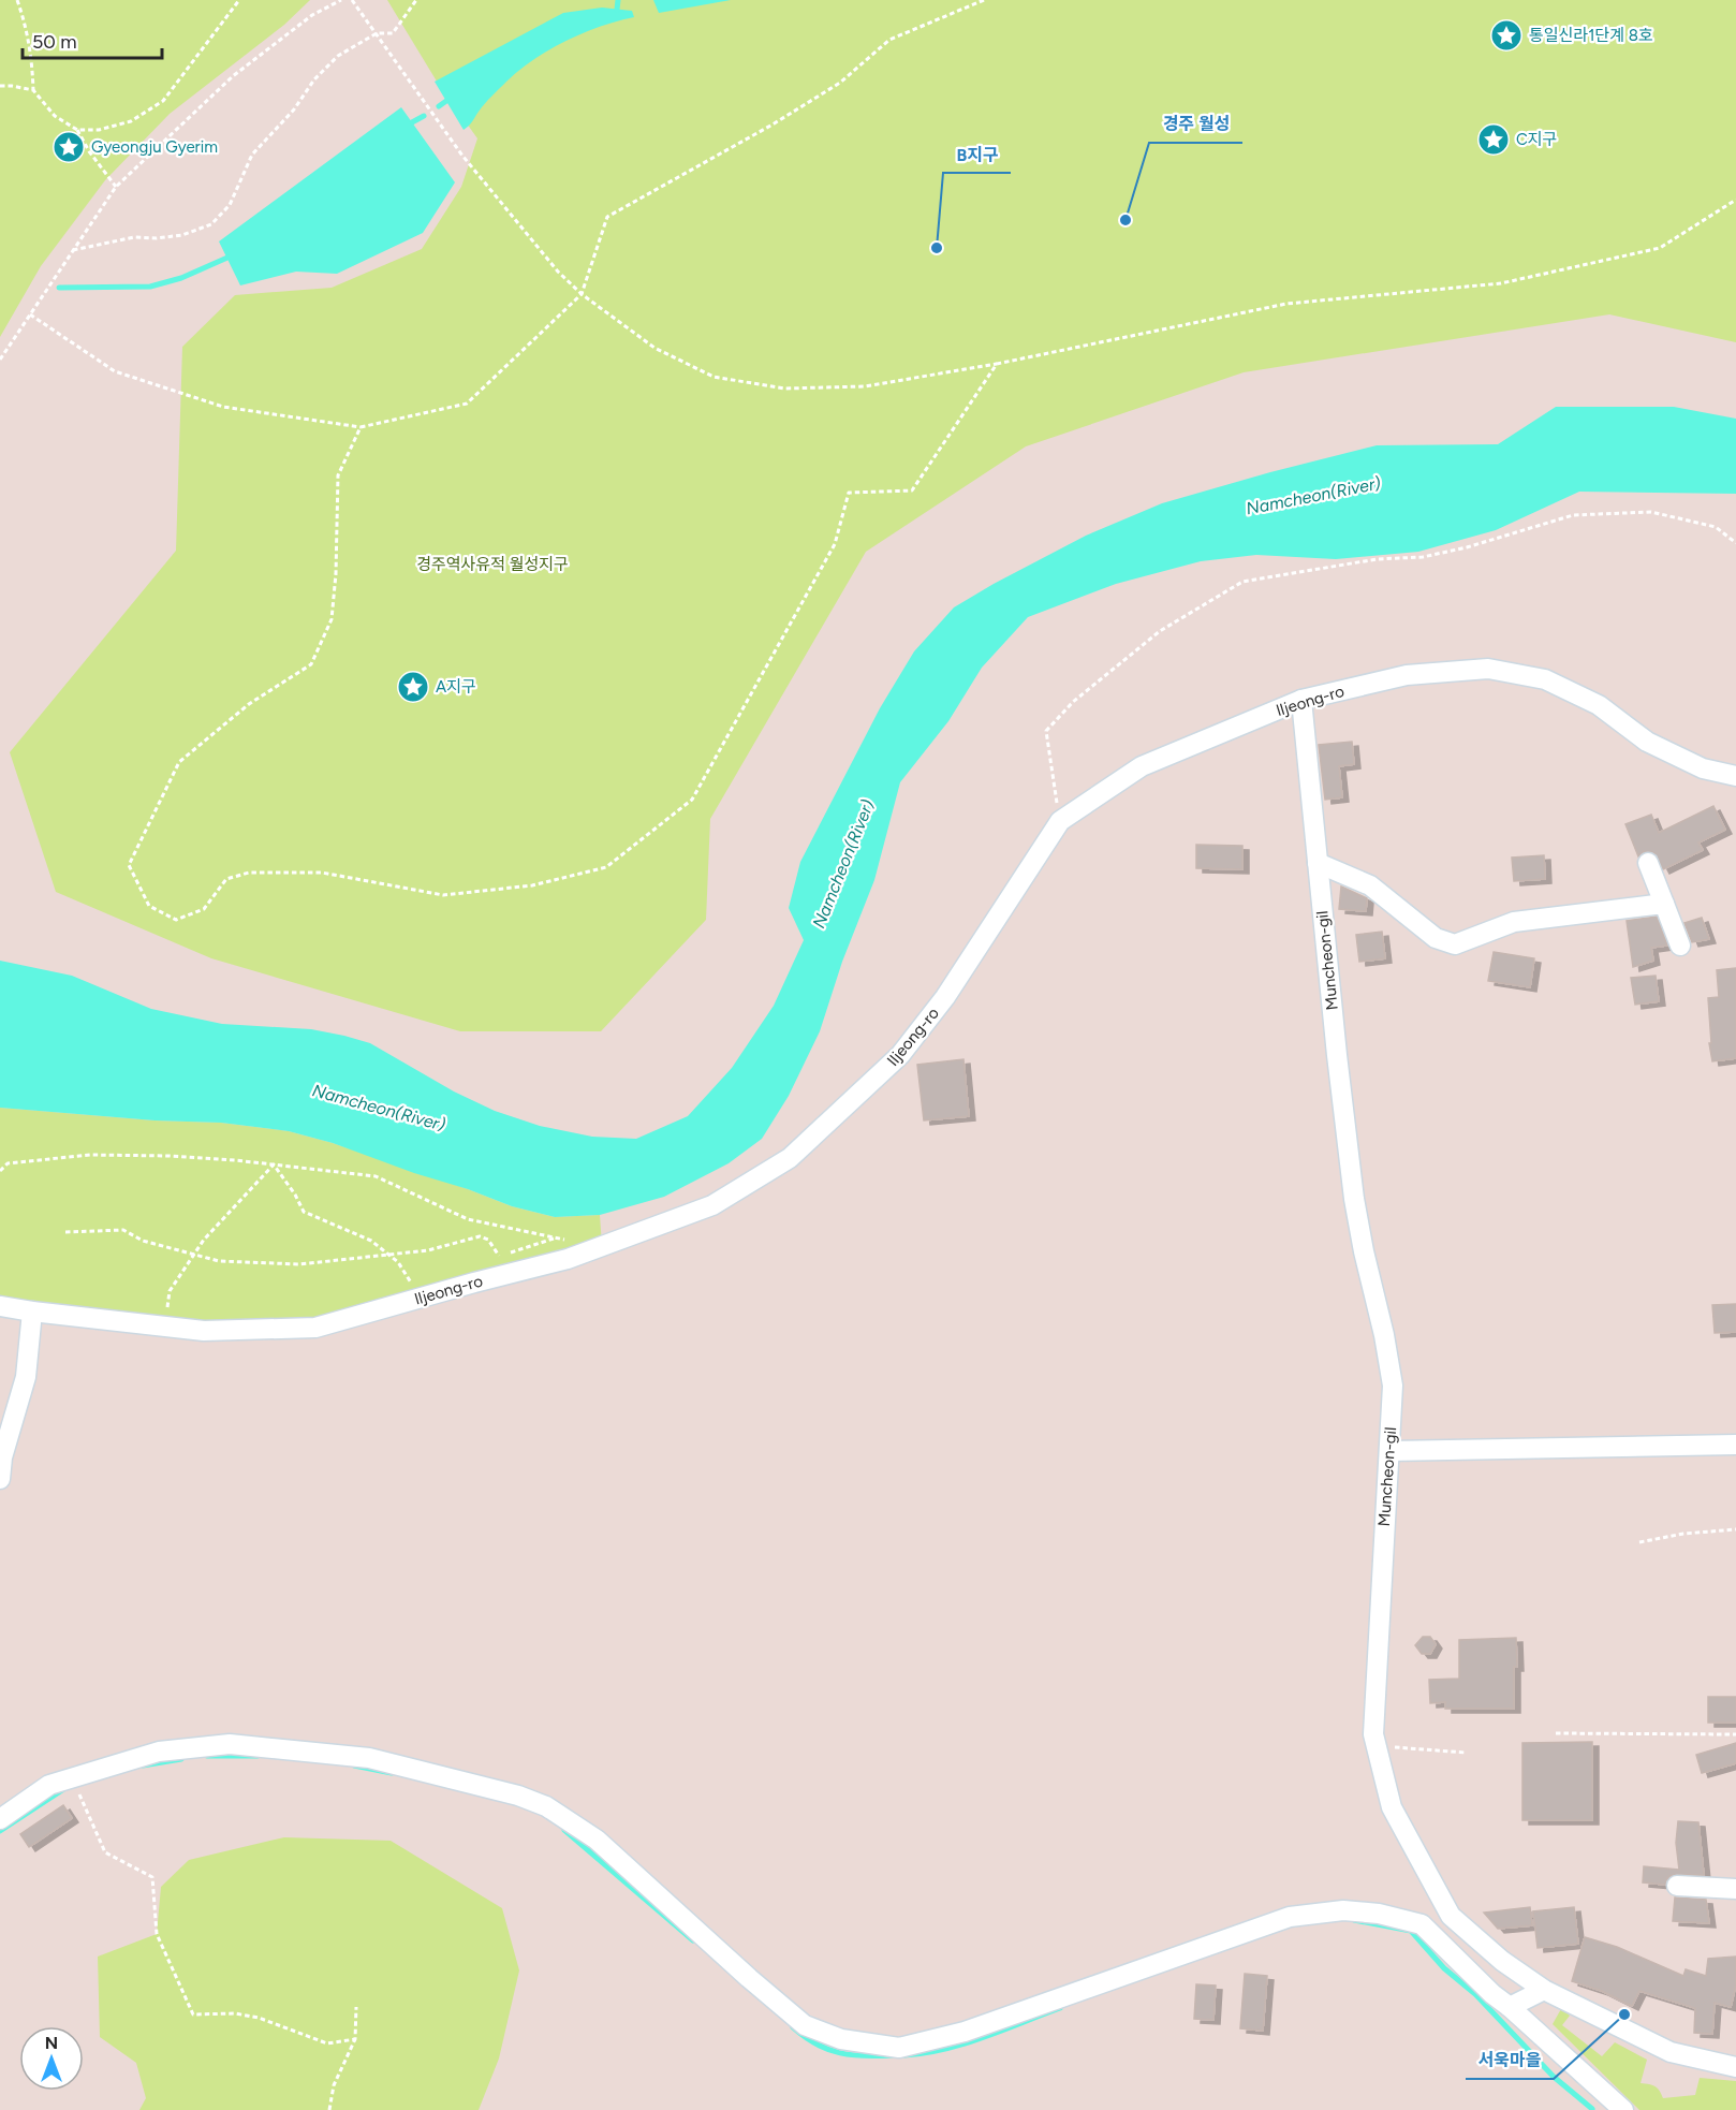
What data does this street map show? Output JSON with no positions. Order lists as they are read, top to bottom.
{
  "streets": {
    "street": ["Iljeong-ro", "Muncheon-gil"]
  },
  "crossings": [
    ["Iljeong-ro", "Muncheon-gil"]
  ],
  "water": ["Namcheon(River)"],
  "parks": ["경주역사유적 월성지구"],
  "places": {
    "place": [
      "통일신라1단계 8호",
      "C지구",
      "Gyeongju Gyerim",
      "A지구"
    ],
    "other": ["경주 월성", "B지구", "서욱마을"]
  },
  "scale_bar": "50 m",
  "north": "top"
}
